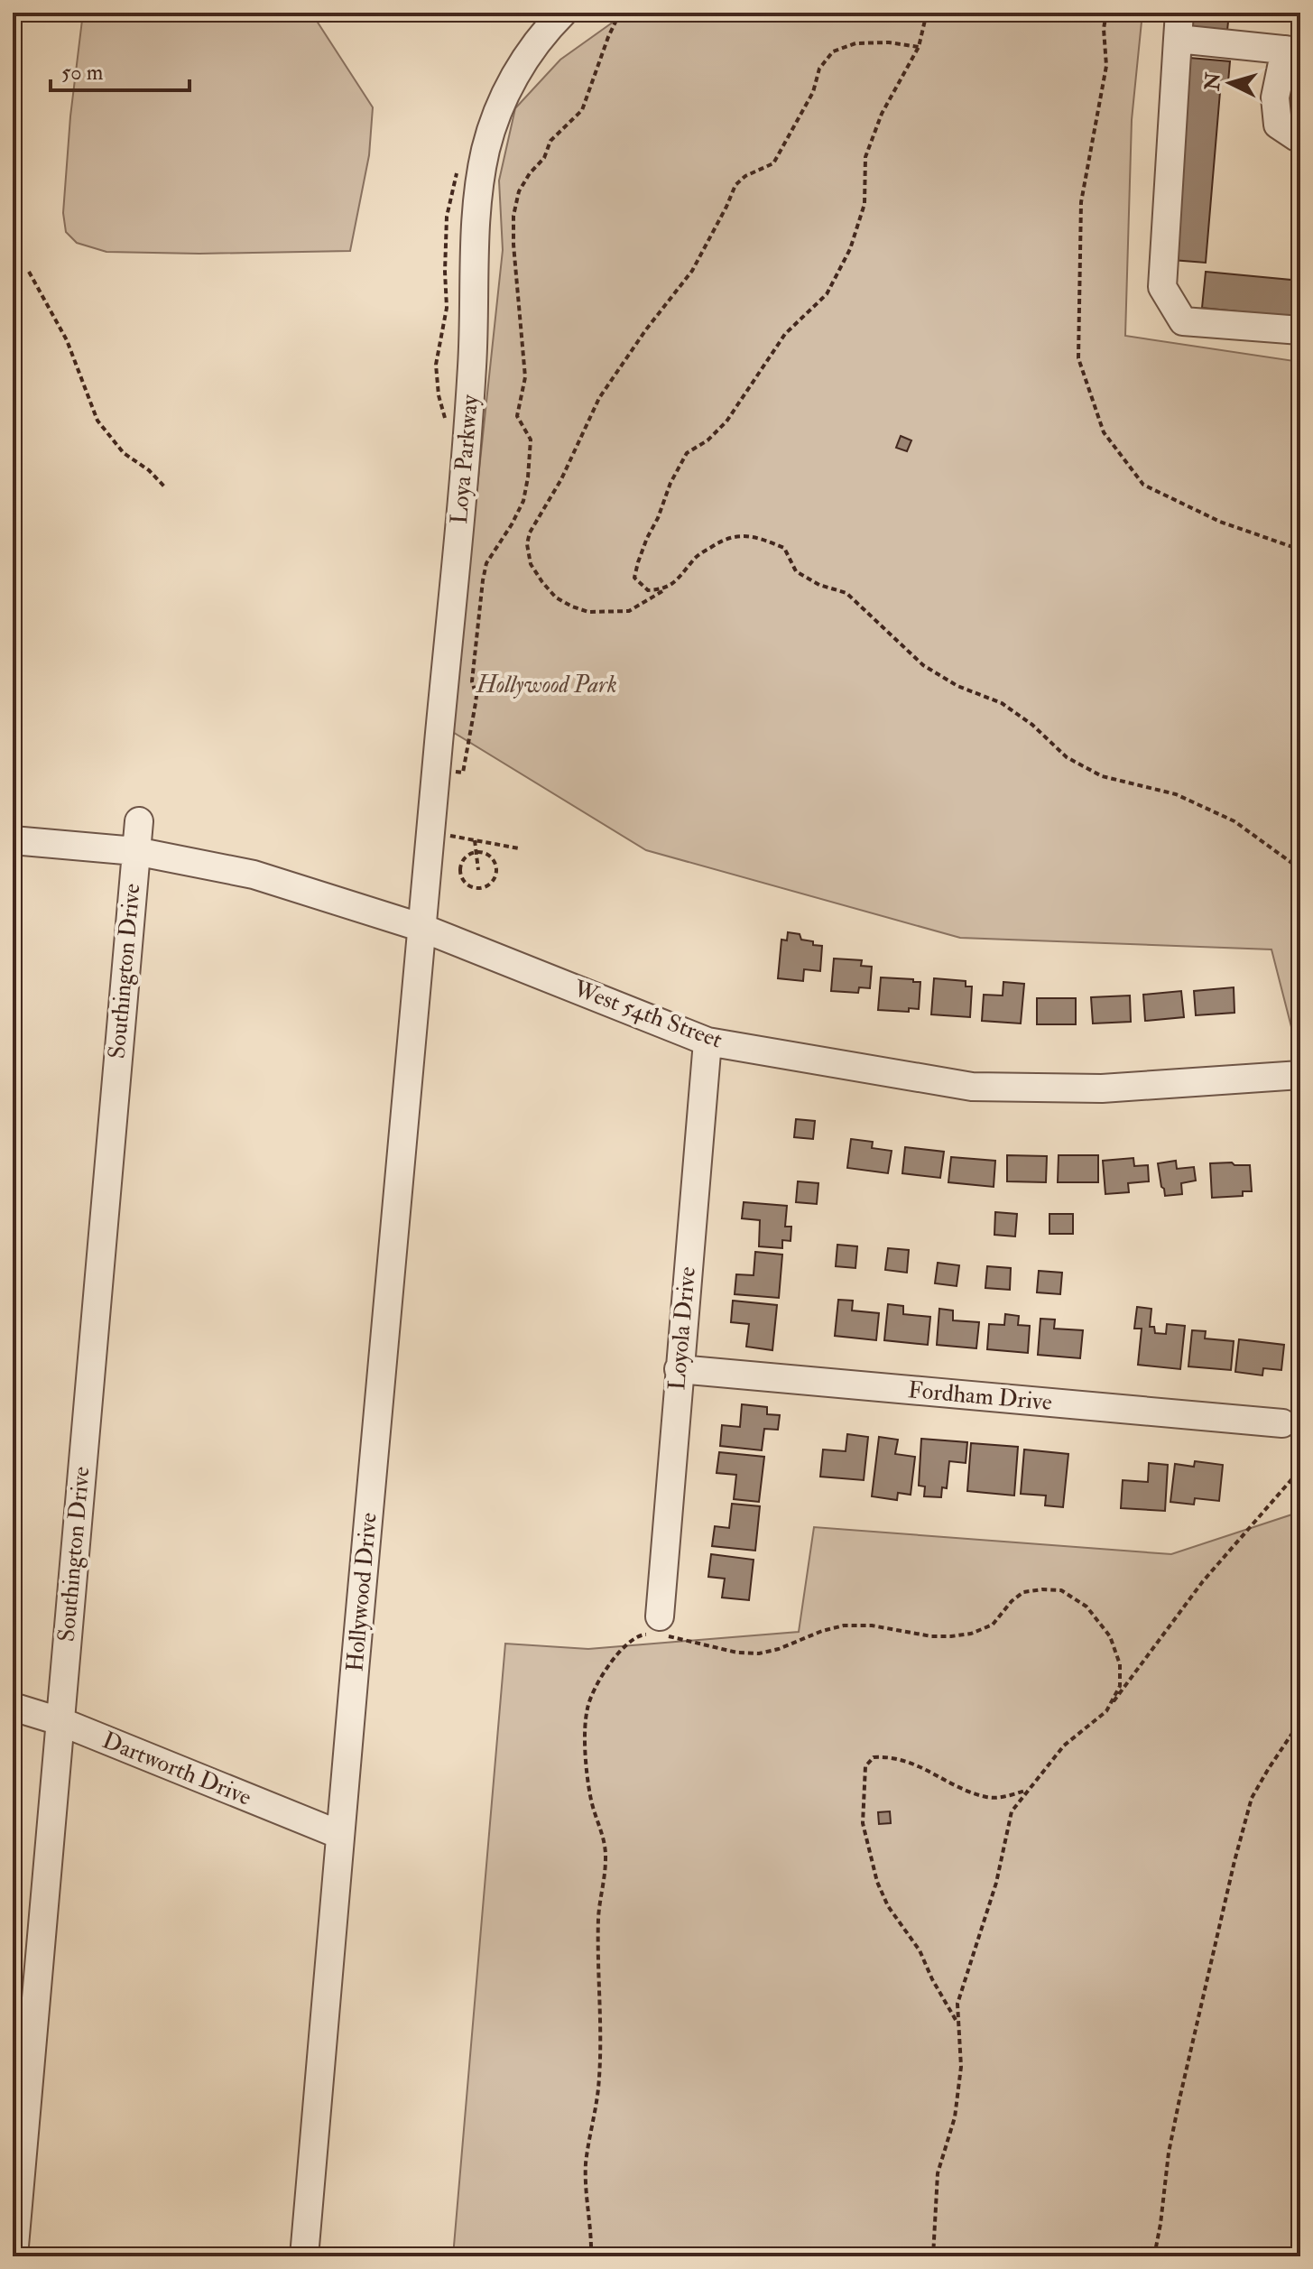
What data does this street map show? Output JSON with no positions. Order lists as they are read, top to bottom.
{
  "streets": {
    "street": [
      "Loya Parkway",
      "Southington Drive",
      "West 54th Street",
      "Loyola Drive",
      "Fordham Drive",
      "Hollywood Drive",
      "Dartworth Drive"
    ]
  },
  "crossings": [
    ["Loya Parkway", "West 54th Street"],
    ["Loya Parkway", "Hollywood Drive"],
    ["Southington Drive", "West 54th Street"],
    ["Southington Drive", "Dartworth Drive"],
    ["West 54th Street", "Loyola Drive"],
    ["West 54th Street", "Hollywood Drive"],
    ["Loyola Drive", "Fordham Drive"],
    ["Hollywood Drive", "Dartworth Drive"]
  ],
  "parks": ["Hollywood Park"],
  "scale_bar": "50 m",
  "north": "left"
}
